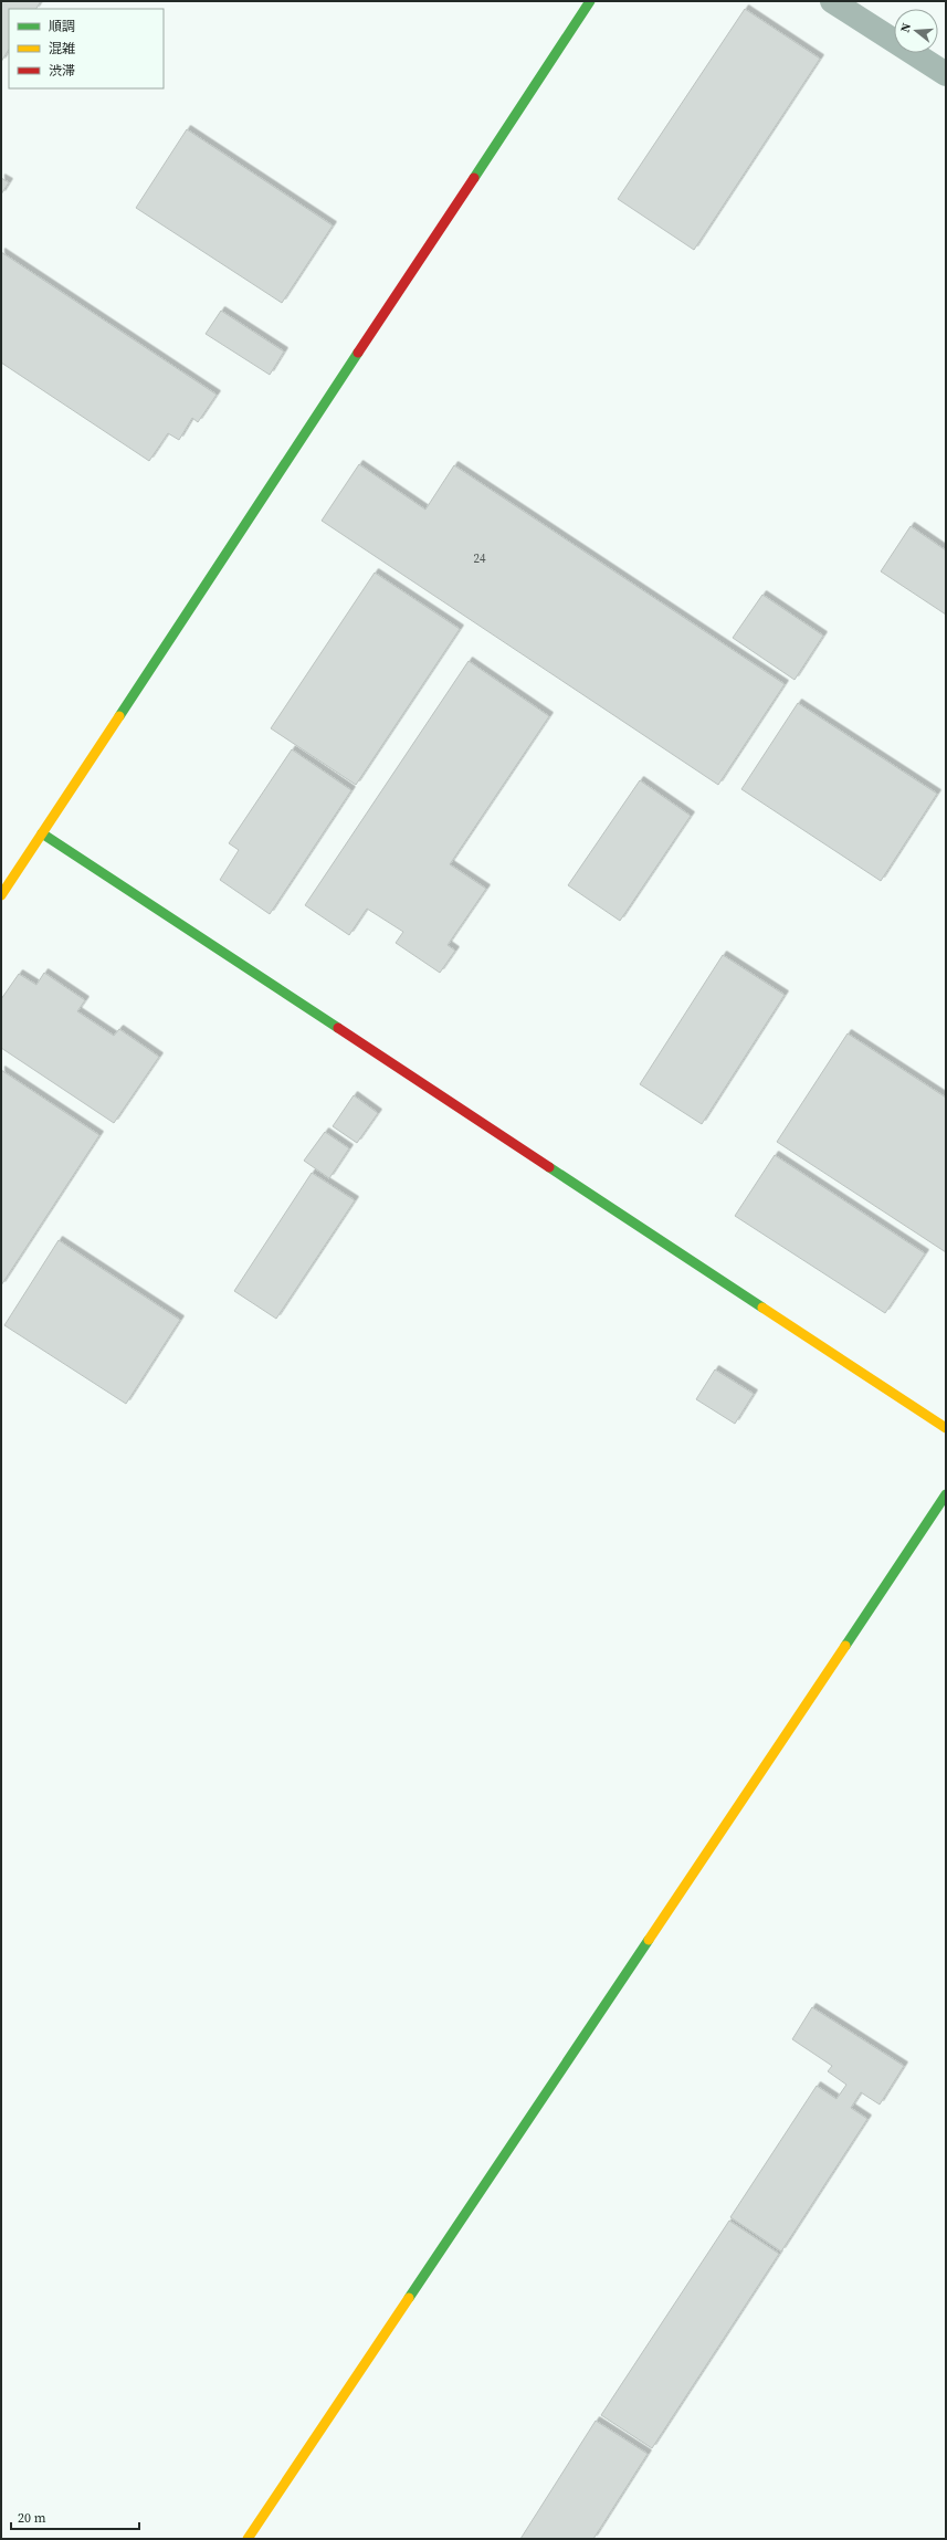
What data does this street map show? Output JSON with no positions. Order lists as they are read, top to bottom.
{
  "house_numbers": ["24"],
  "legend": ["順調", "混雑", "渋滞"],
  "scale_bar": "20 m",
  "north": "left"
}
